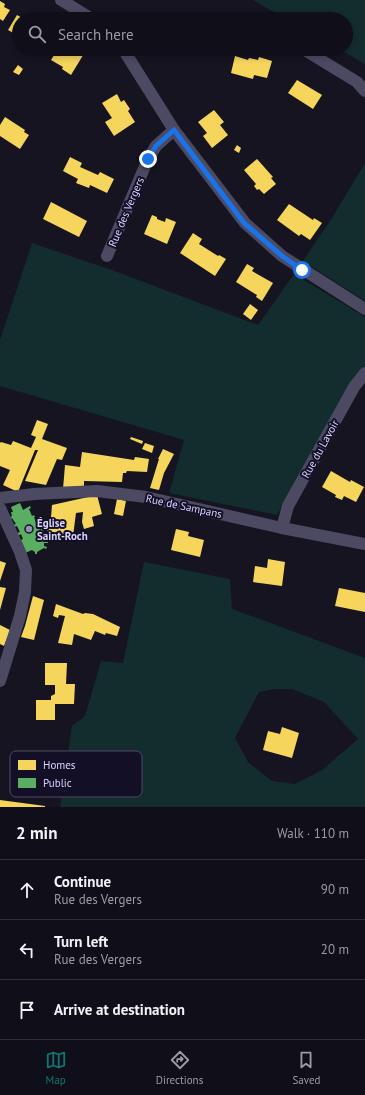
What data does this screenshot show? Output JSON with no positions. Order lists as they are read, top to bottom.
{
  "streets": {
    "street": ["Rue des Vergers", "Rue du Lavoir", "Rue de Sampans"]
  },
  "crossings": [
    ["Rue du Lavoir", "Rue de Sampans"]
  ],
  "places": ["Église Saint-Roch"],
  "legend": ["Homes", "Public"],
  "page": {
    "search": "Search here",
    "heading": ["2 min", "Walk · 110 m"],
    "list": [
      ["Continue", "Rue des Vergers", "90 m"],
      ["Turn left", "Rue des Vergers", "20 m"],
      "Arrive at destination"
    ],
    "nav": ["Map", "Directions", "Saved"]
  }
}
